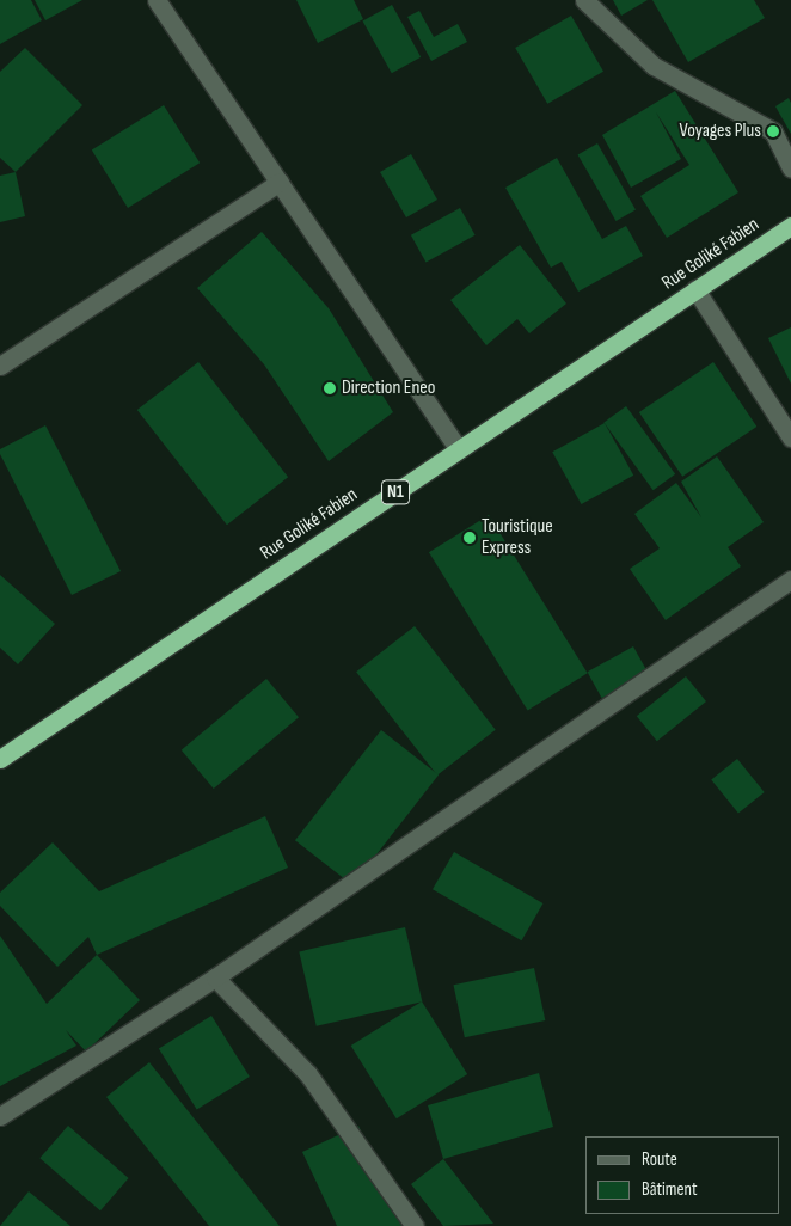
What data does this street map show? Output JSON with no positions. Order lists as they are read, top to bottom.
{
  "streets": {
    "highway": ["Rue Goliké Fabien", "N1"]
  },
  "places": ["Voyages Plus", "Direction Eneo", "Touristique Express"],
  "legend": ["Route", "Bâtiment"]
}
